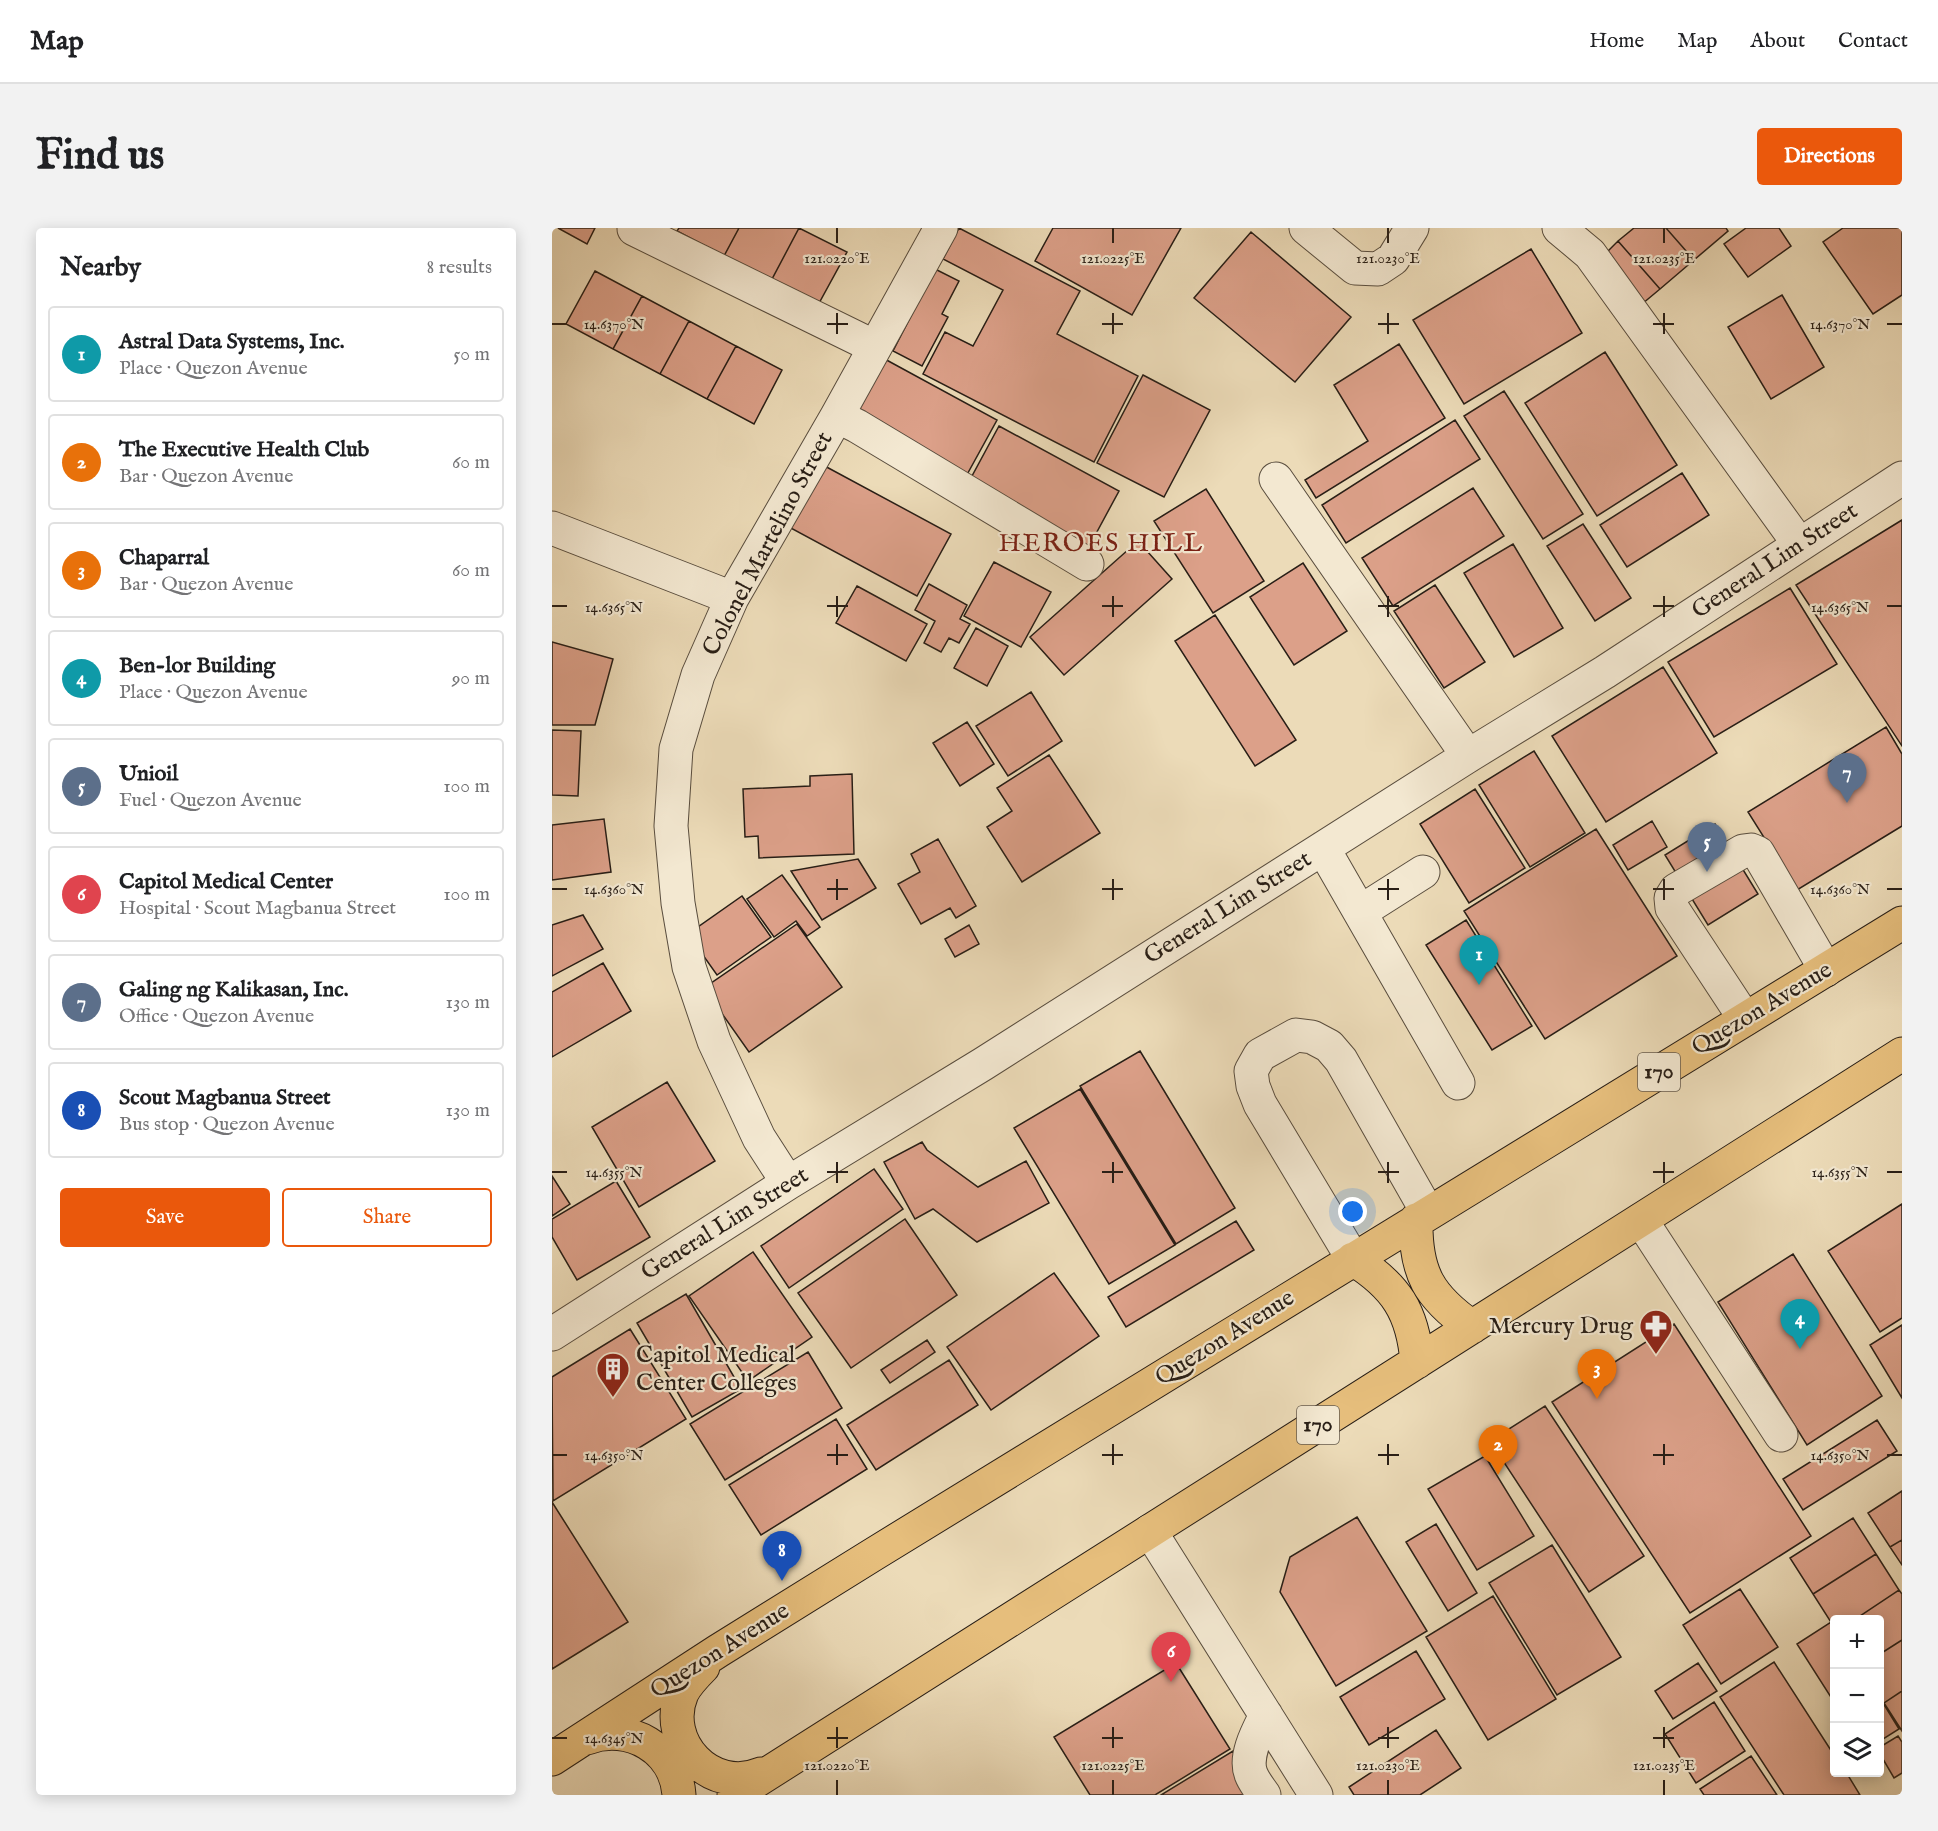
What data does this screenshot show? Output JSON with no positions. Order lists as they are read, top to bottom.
{
  "streets": {
    "main road": ["Quezon Avenue", "170"],
    "street": ["Colonel Martelino Street", "General Lim Street"]
  },
  "crossings": [
    ["Colonel Martelino Street", "General Lim Street"]
  ],
  "districts": ["HEROES HILL"],
  "places": {
    "pharmacy": ["Mercury Drug"],
    "building": ["Capitol Medical Center Colleges"]
  },
  "page": {
    "header": "Map",
    "nav": [
      "Home",
      "Map",
      "About",
      "Contact"
    ],
    "buttons": [
      "Directions",
      ["Save", "Share"]
    ],
    "title": "Find us",
    "heading": ["Nearby", "8 results"],
    "list": [
      {
        "mark": "1",
        "name": "Astral Data Systems, Inc.",
        "note": "Place · Quezon Avenue",
        "value": "50 m"
      },
      {
        "mark": "2",
        "name": "The Executive Health Club",
        "note": "Bar · Quezon Avenue",
        "value": "60 m"
      },
      {
        "mark": "3",
        "name": "Chaparral",
        "note": "Bar · Quezon Avenue",
        "value": "60 m"
      },
      {
        "mark": "4",
        "name": "Ben-lor Building",
        "note": "Place · Quezon Avenue",
        "value": "90 m"
      },
      {
        "mark": "5",
        "name": "Unioil",
        "note": "Fuel · Quezon Avenue",
        "value": "100 m"
      },
      {
        "mark": "6",
        "name": "Capitol Medical Center",
        "note": "Hospital · Scout Magbanua Street",
        "value": "100 m"
      },
      {
        "mark": "7",
        "name": "Galing ng Kalikasan, Inc.",
        "note": "Office · Quezon Avenue",
        "value": "130 m"
      },
      {
        "mark": "8",
        "name": "Scout Magbanua Street",
        "note": "Bus stop · Quezon Avenue",
        "value": "130 m"
      }
    ],
    "pins": [
      "7",
      "5",
      "1",
      "4",
      "3",
      "2",
      "8",
      "6"
    ],
    "map_buttons": ["+", "−"]
  },
  "coordinates": [
    "121.0220°E",
    "121.0225°E",
    "121.0230°E",
    "121.0235°E",
    "14.6370°N",
    "14.6365°N",
    "14.6360°N",
    "14.6355°N",
    "14.6350°N",
    "14.6345°N"
  ]
}
